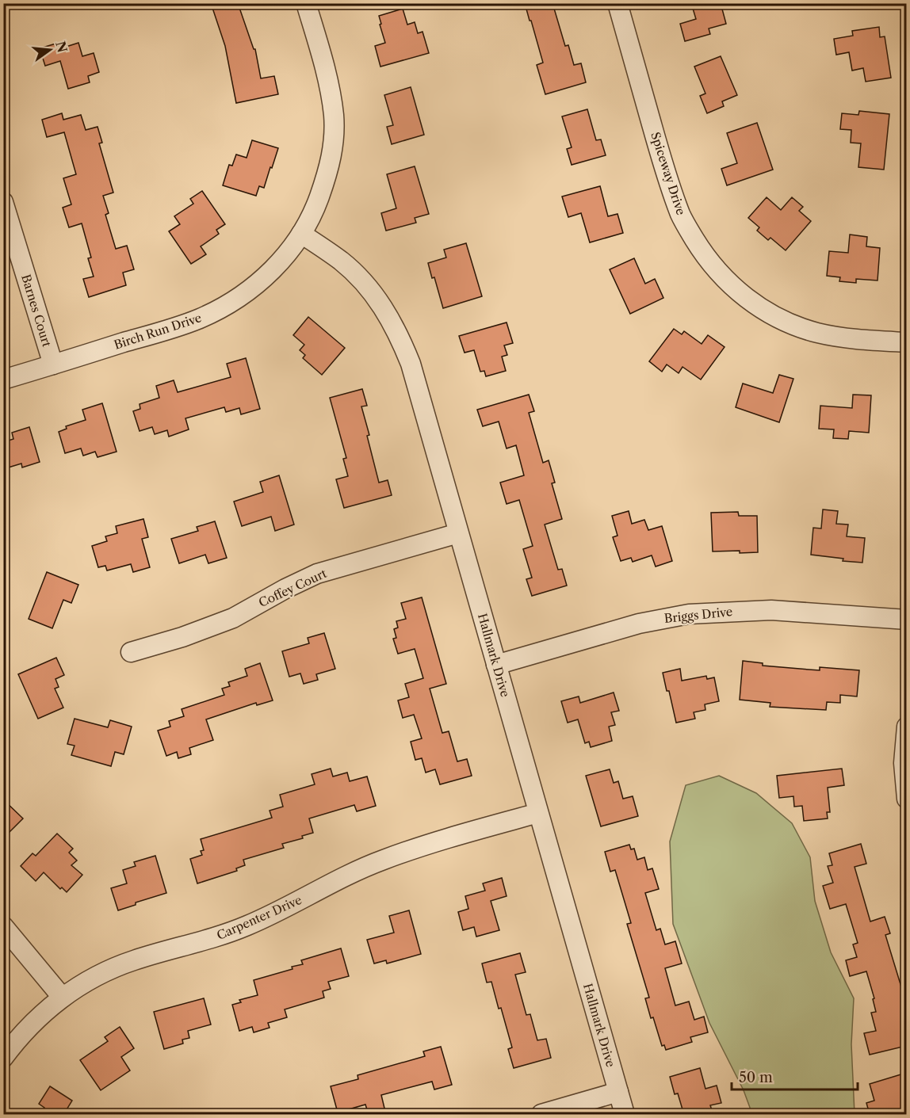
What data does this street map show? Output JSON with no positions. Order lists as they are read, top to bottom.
{
  "streets": {
    "street": [
      "Spiceway Drive",
      "Barnes Court",
      "Birch Run Drive",
      "Coffey Court",
      "Briggs Drive",
      "Hallmark Drive",
      "Carpenter Drive"
    ]
  },
  "crossings": [
    ["Barnes Court", "Birch Run Drive"],
    ["Birch Run Drive", "Hallmark Drive"],
    ["Coffey Court", "Hallmark Drive"],
    ["Briggs Drive", "Hallmark Drive"],
    ["Hallmark Drive", "Carpenter Drive"]
  ],
  "scale_bar": "50 m",
  "north": "right"
}
